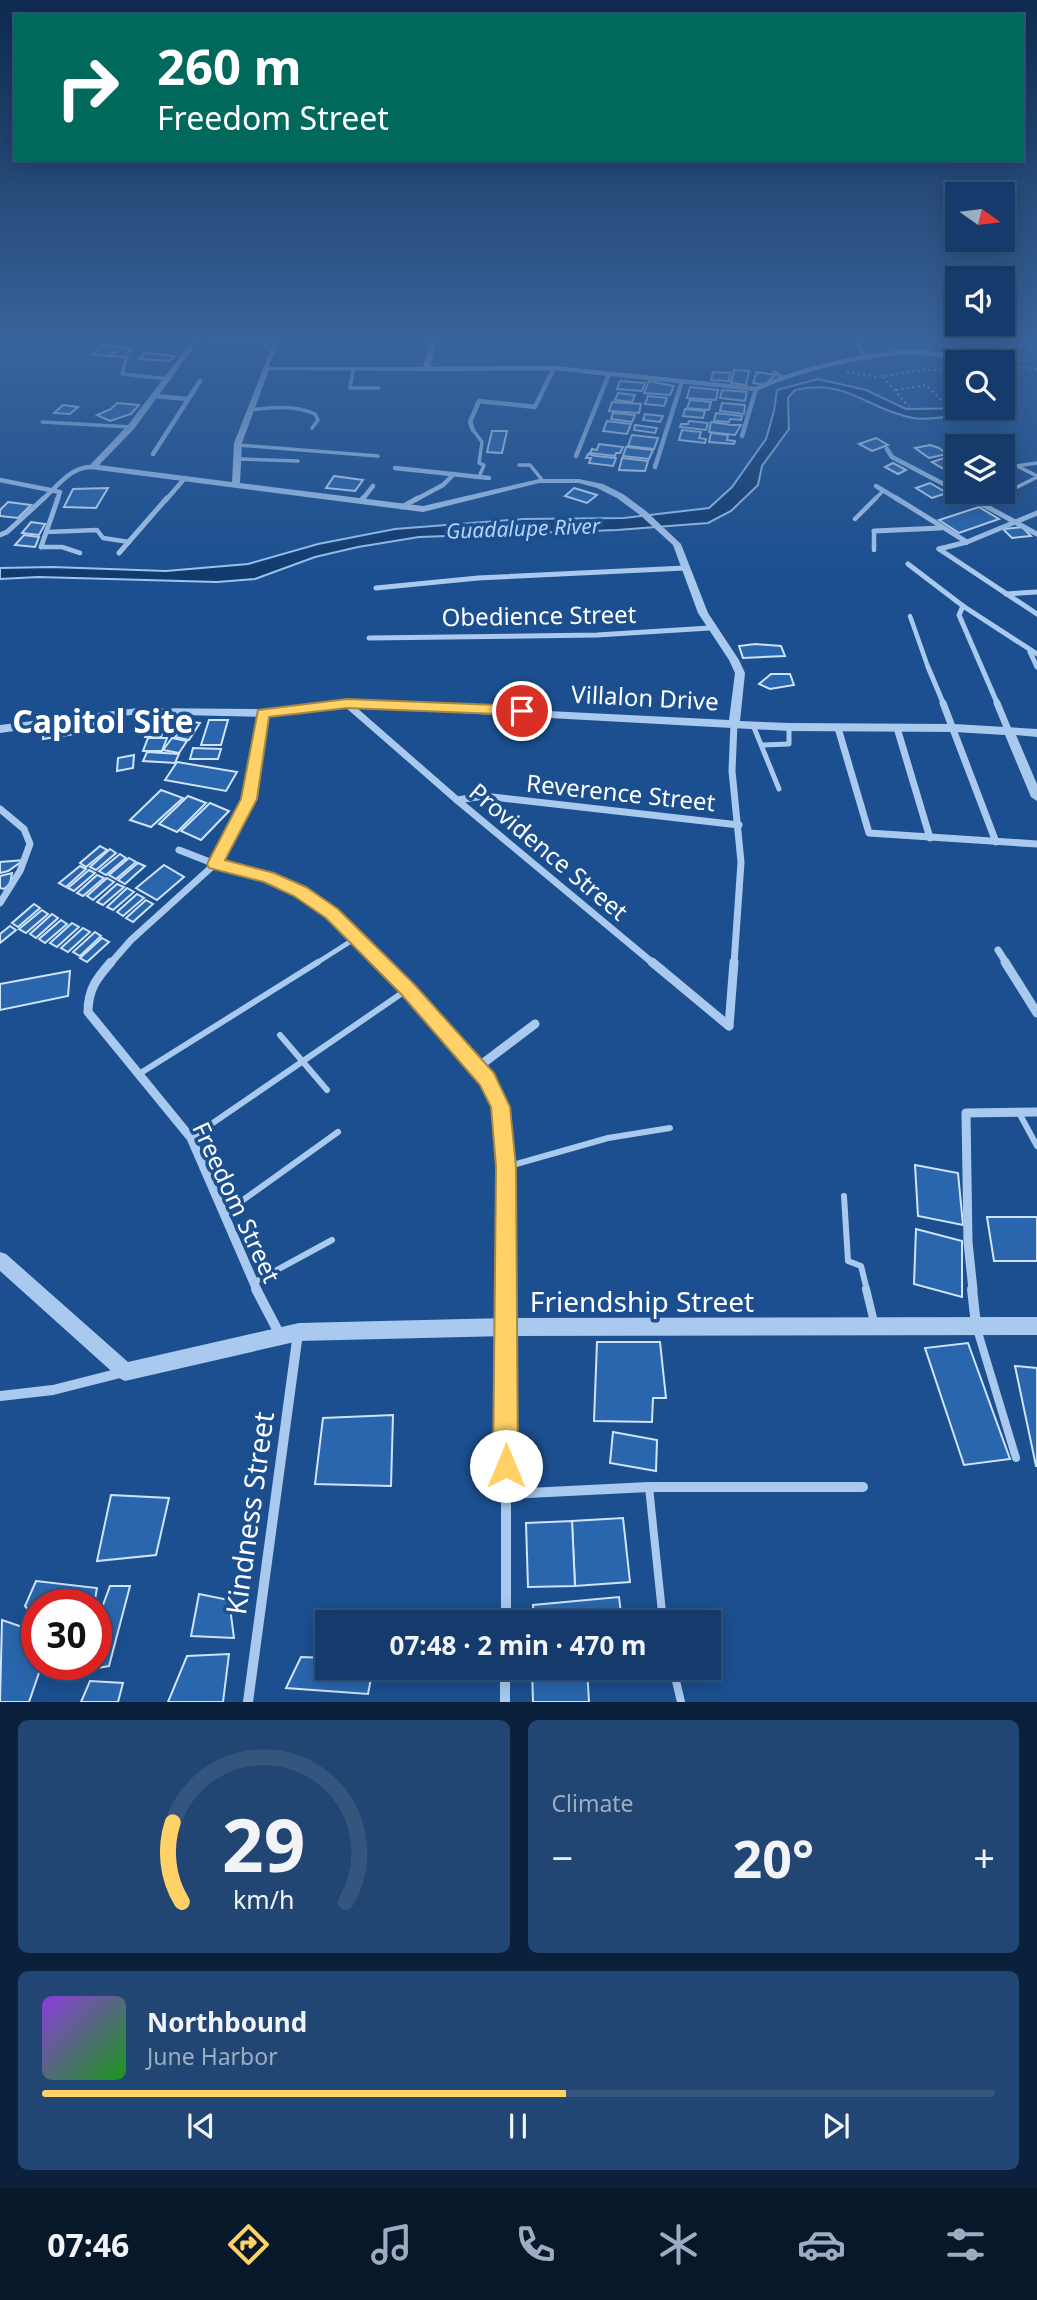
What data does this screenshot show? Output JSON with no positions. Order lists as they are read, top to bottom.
{
  "streets": {
    "street": [
      "Obedience Street",
      "Villalon Drive",
      "Reverence Street",
      "Providence Street",
      "Freedom Street",
      "Friendship Street",
      "Kindness Street"
    ]
  },
  "crossings": [
    ["Villalon Drive", "Providence Street"],
    ["Villalon Drive", "Freedom Street"],
    ["Reverence Street", "Providence Street"],
    ["Freedom Street", "Friendship Street"],
    ["Friendship Street", "Kindness Street"]
  ],
  "districts": ["Capitol Site"],
  "water": ["Guadalupe River"],
  "north": "right",
  "page": {
    "turn": ["260 m", "Freedom Street"],
    "limit": "30",
    "trip": "07:48 · 2 min · 470 m",
    "tile": "Climate",
    "heat": ["−", "20°", "+"],
    "song": ["Northbound", "June Harbor"],
    "tabs": "07:46",
    "gauge": ["29", "km/h"]
  }
}
